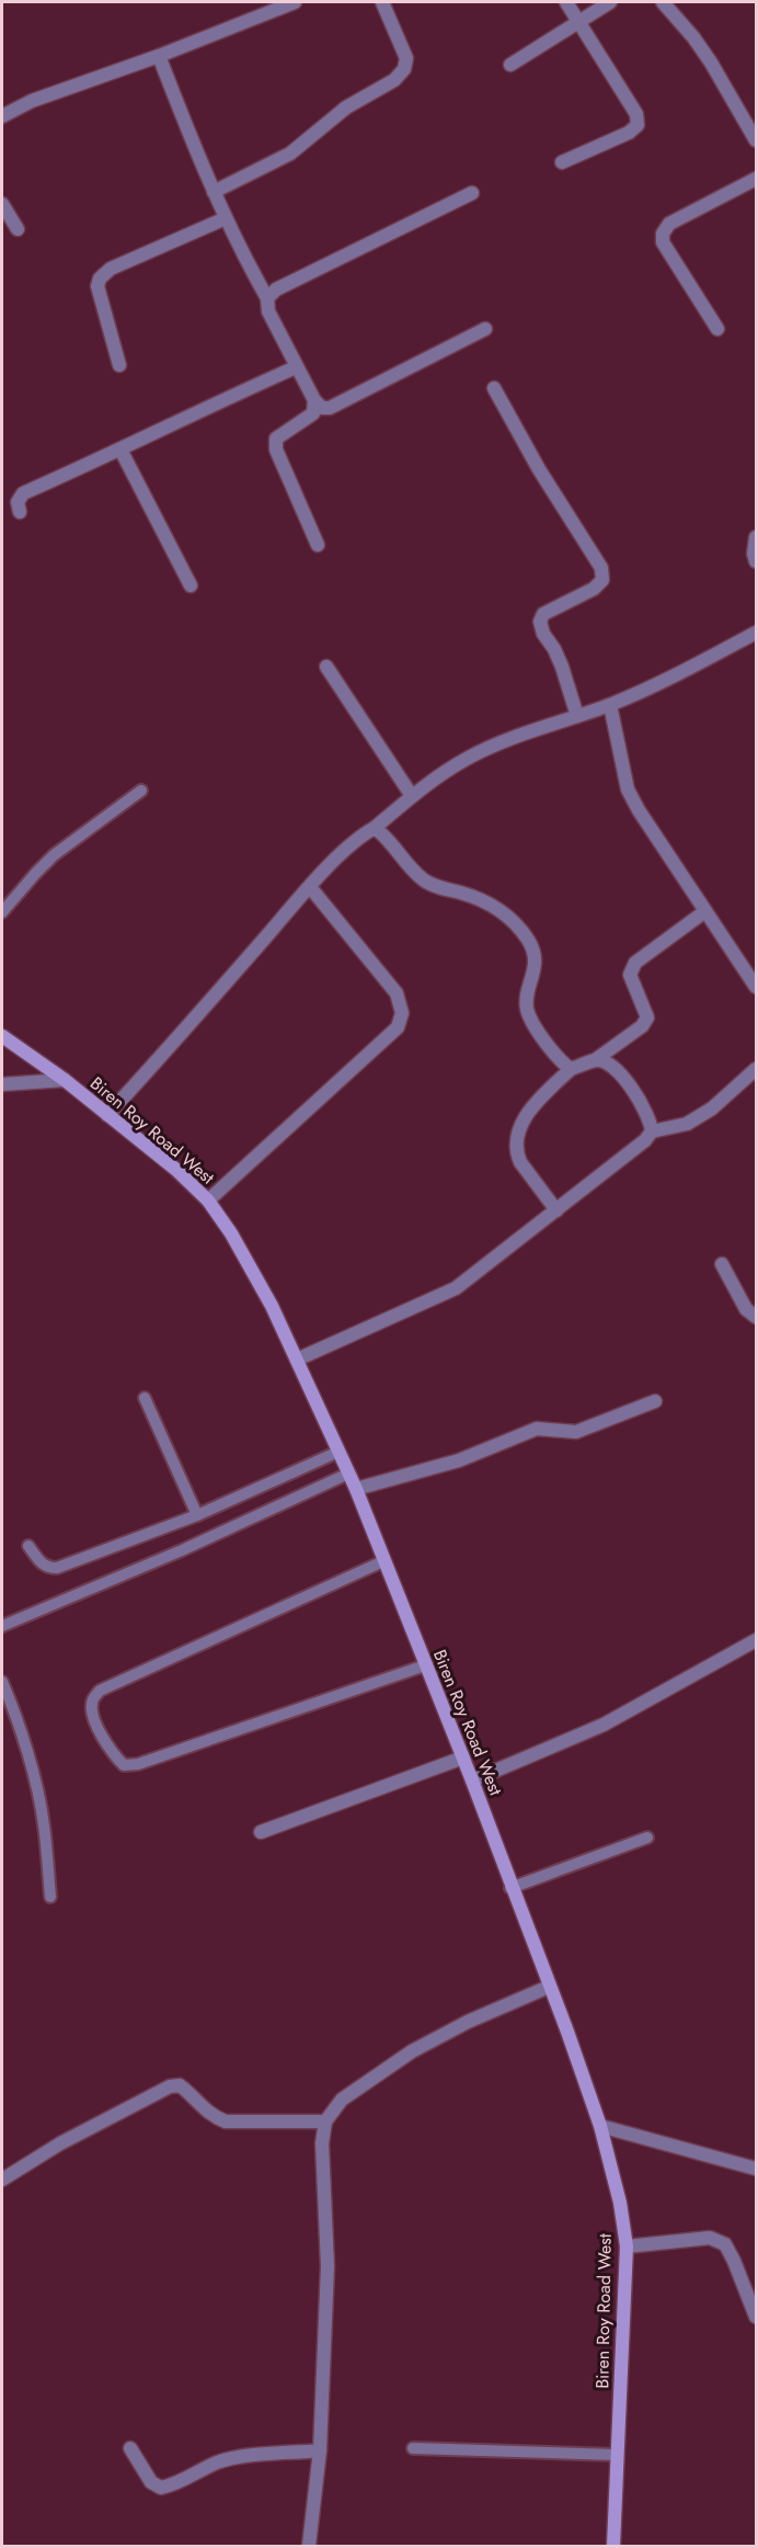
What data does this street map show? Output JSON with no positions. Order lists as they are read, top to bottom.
{
  "streets": {
    "main road": ["Biren Roy Road West"]
  }
}
